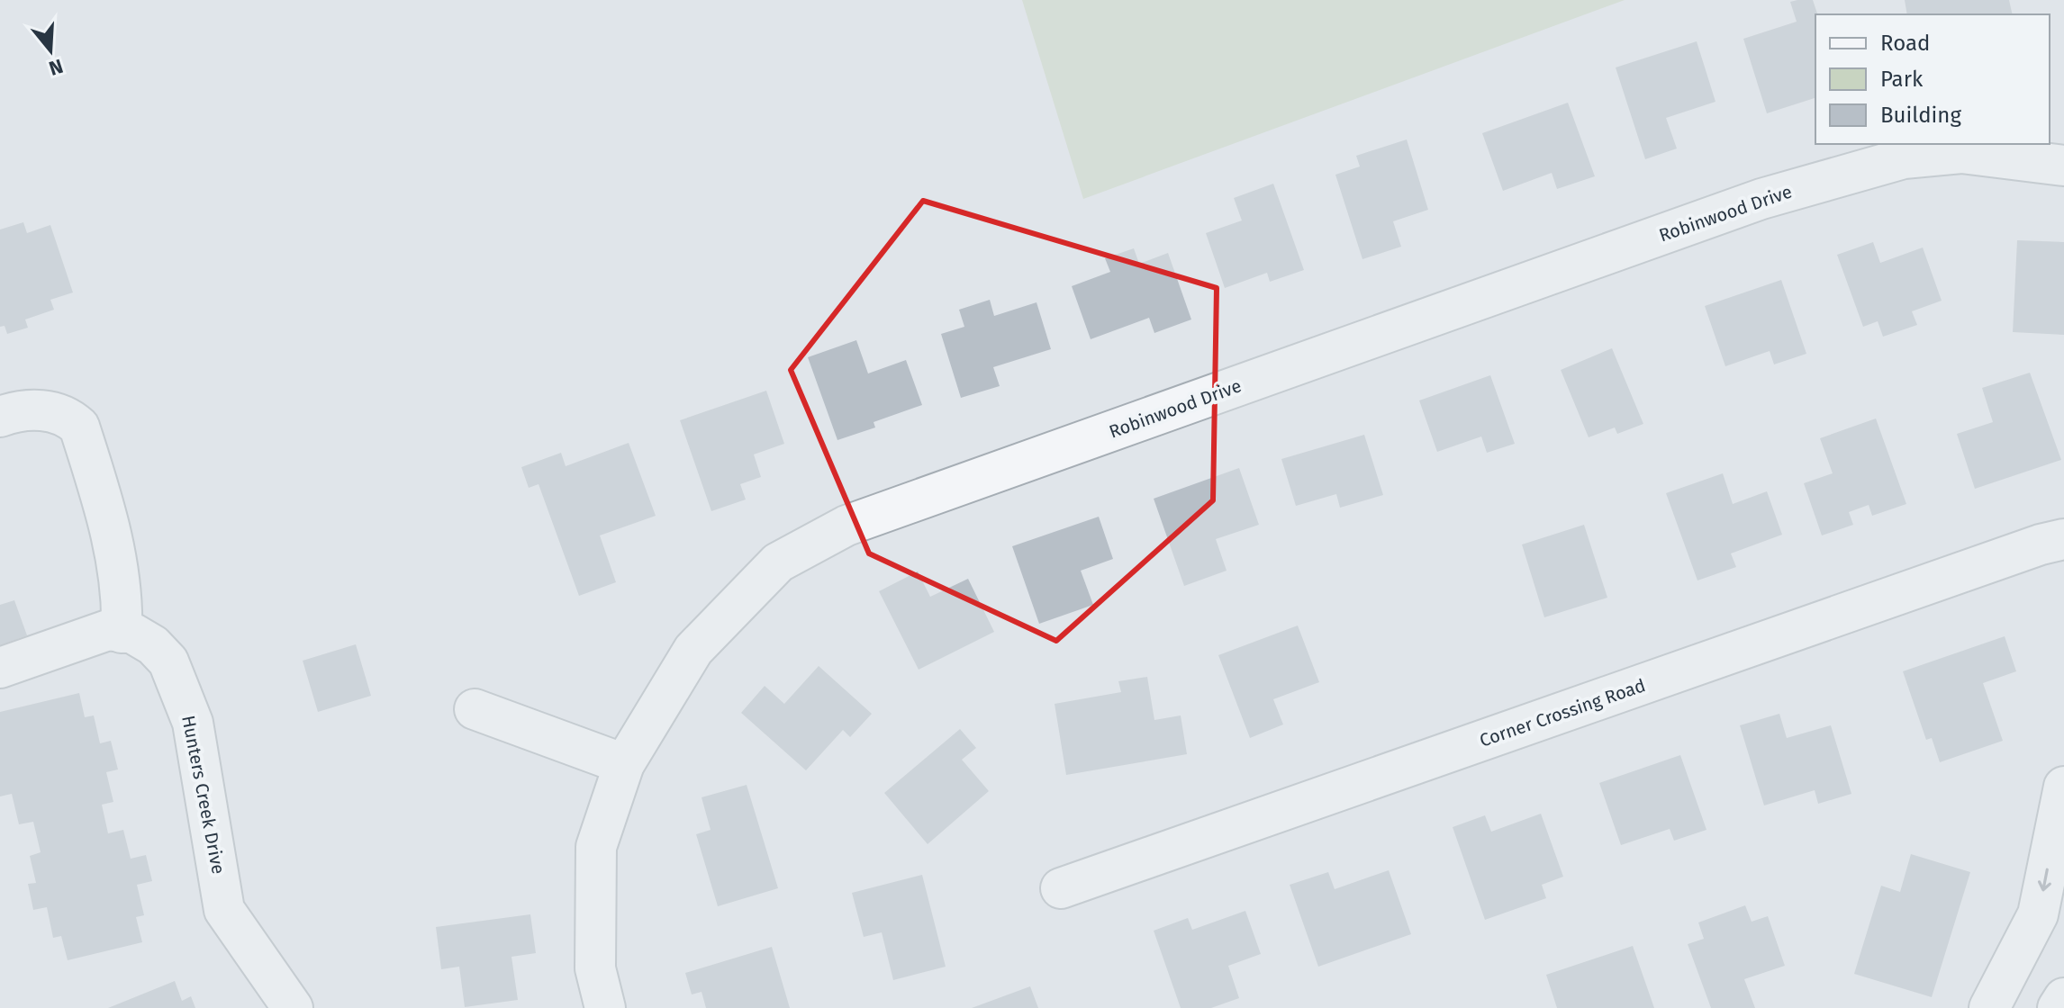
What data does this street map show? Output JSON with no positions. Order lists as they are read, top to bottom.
{
  "streets": {
    "street": ["Robinwood Drive", "Corner Crossing Road", "Hunters Creek Drive"]
  },
  "legend": ["Road", "Park", "Building"],
  "north": "bottom"
}
